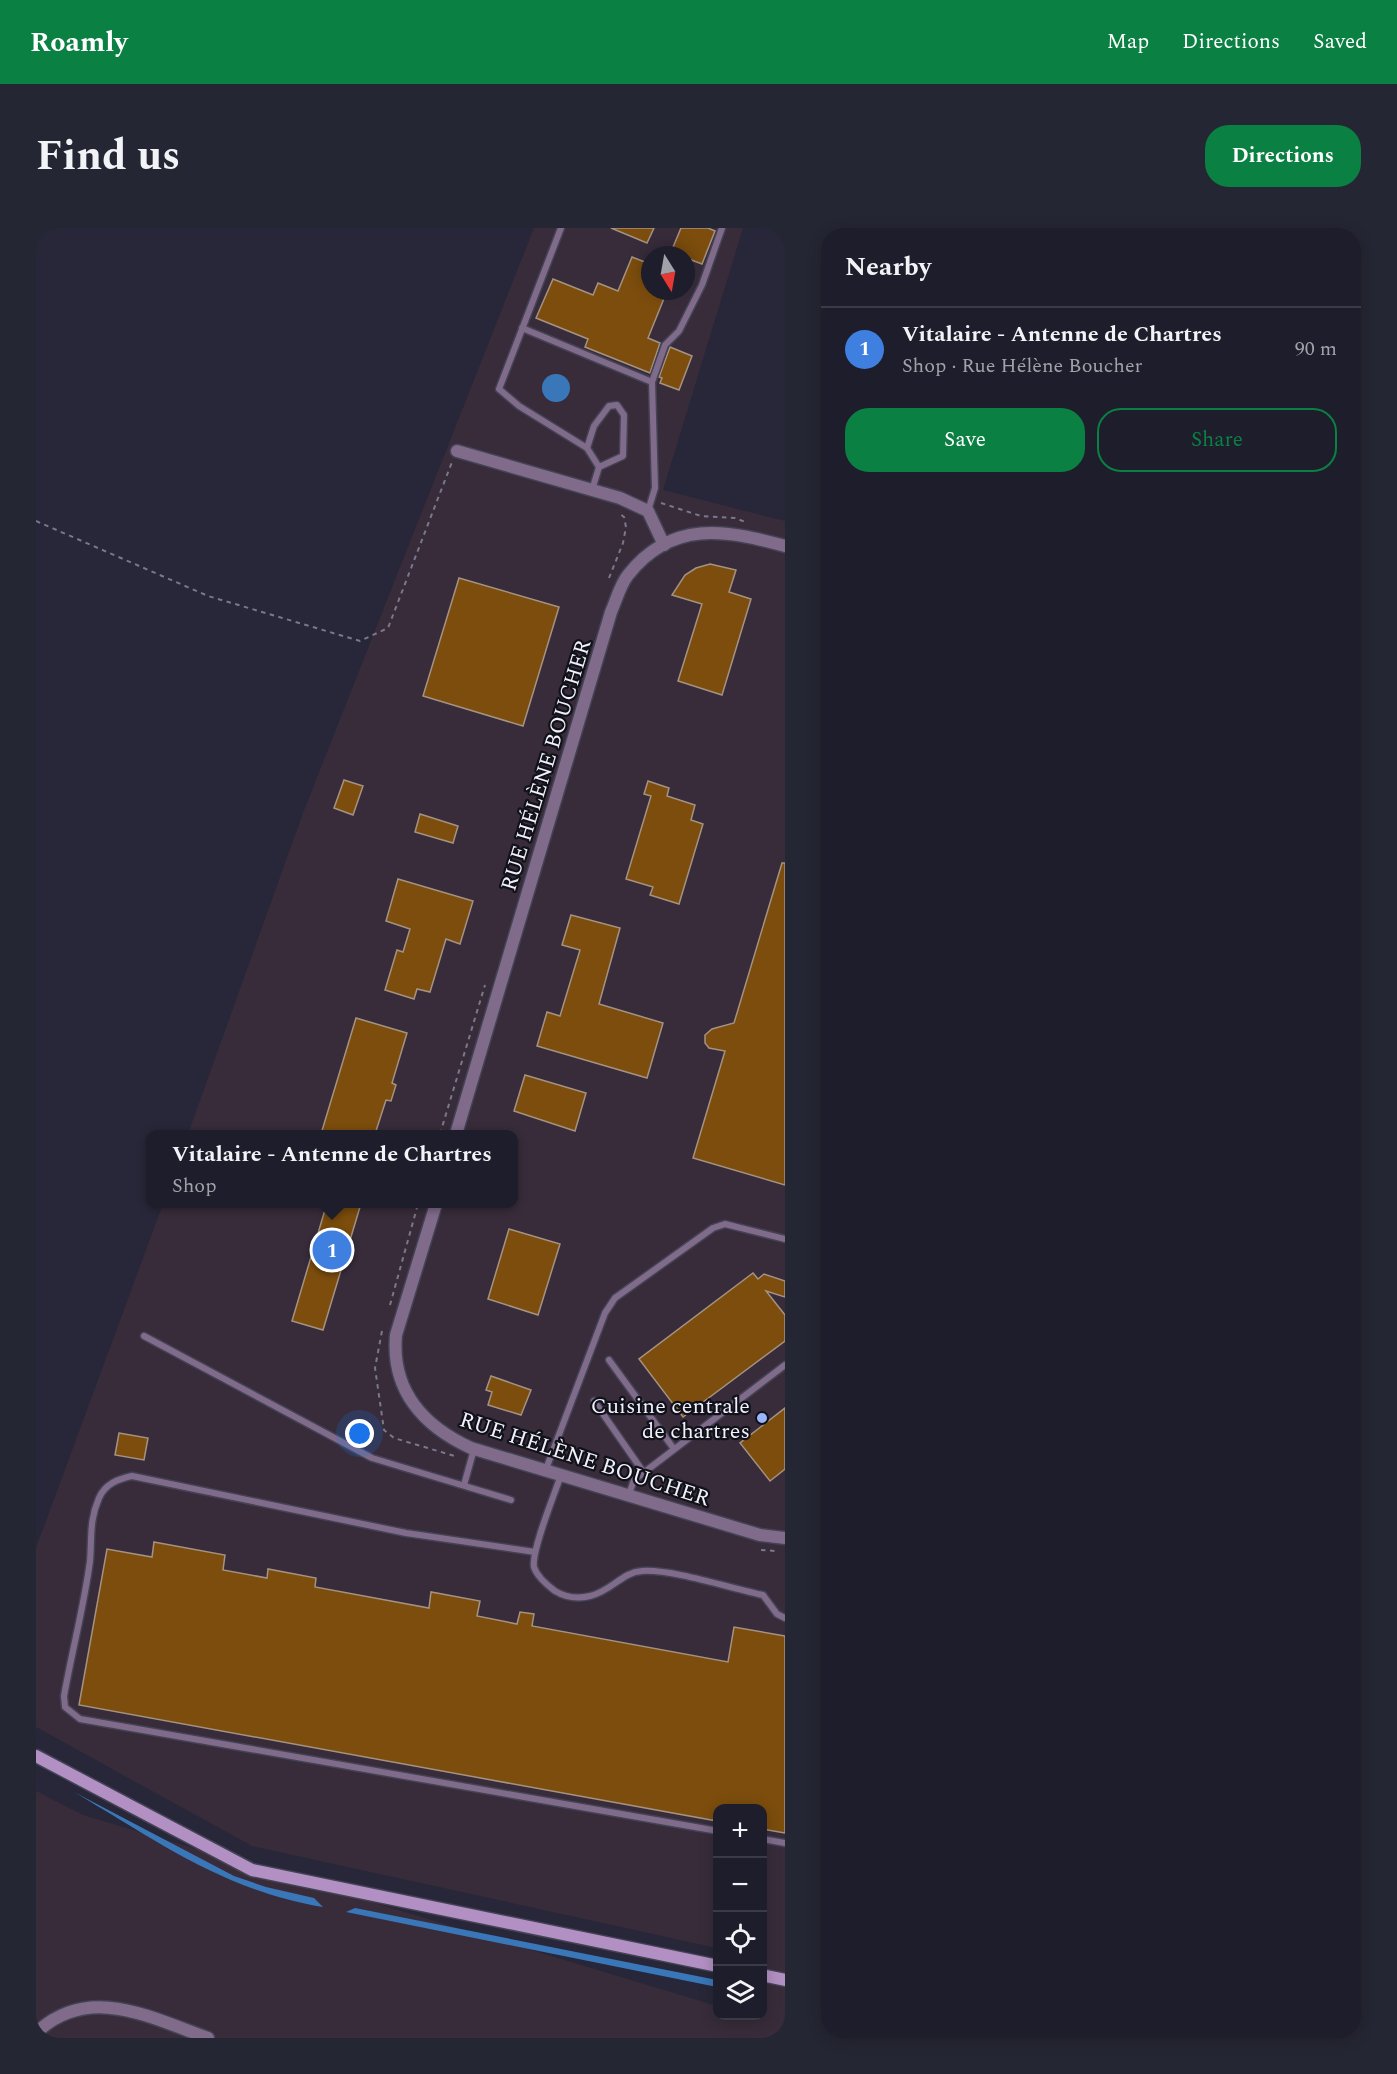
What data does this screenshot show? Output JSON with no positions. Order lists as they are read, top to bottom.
{
  "streets": {
    "street": ["RUE HÉLÈNE BOUCHER"]
  },
  "places": ["Cuisine centrale de chartres"],
  "north": "bottom",
  "page": {
    "header": "Roamly",
    "nav": ["Map", "Directions", "Saved"],
    "title": "Find us",
    "buttons": [
      "Directions",
      ["Save", "Share"]
    ],
    "heading": "Nearby",
    "list": [
      {
        "mark": "1",
        "name": "Vitalaire - Antenne de Chartres",
        "note": "Shop · Rue Hélène Boucher",
        "value": "90 m"
      }
    ],
    "popup": ["Vitalaire - Antenne de Chartres", "Shop"],
    "pins": "1",
    "map_buttons": ["+", "−"]
  }
}
